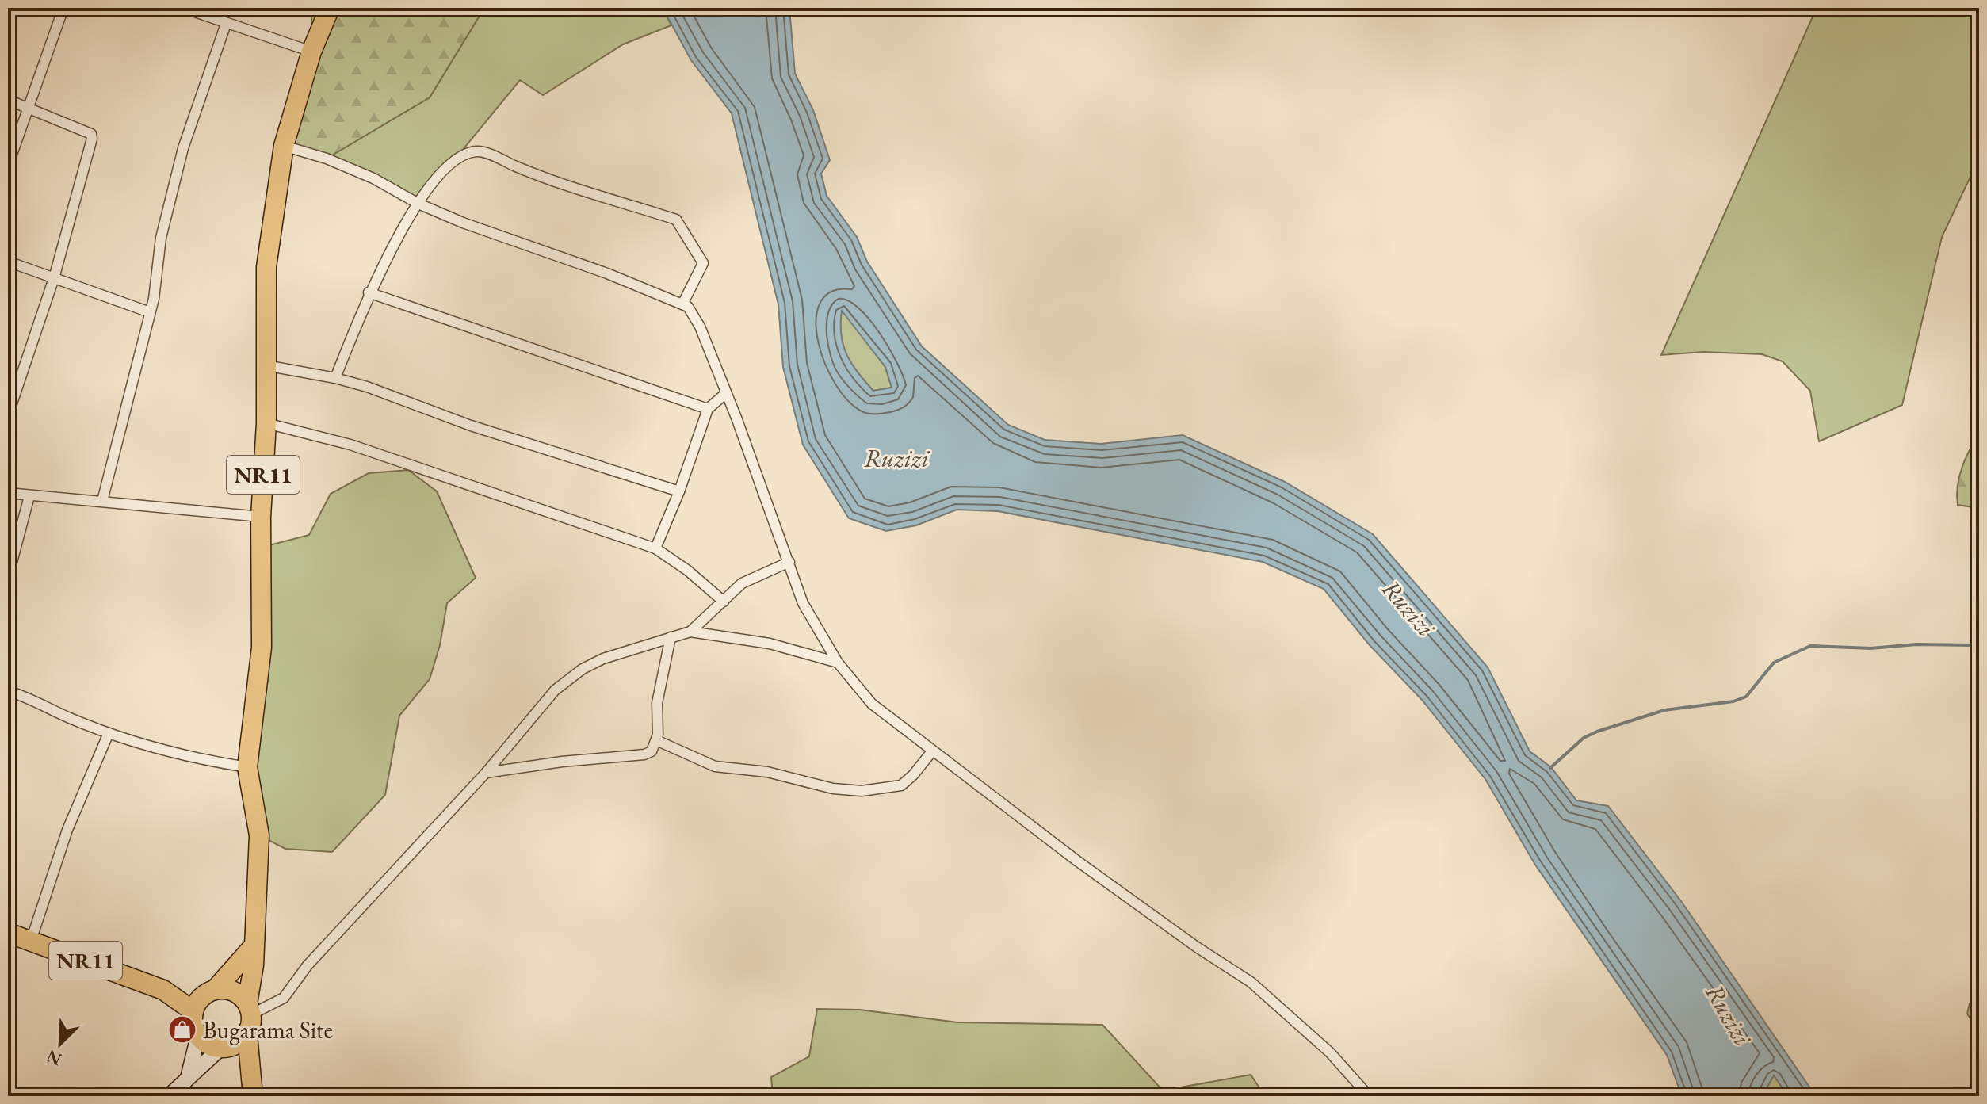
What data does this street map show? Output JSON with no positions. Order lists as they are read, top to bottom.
{
  "streets": {
    "highway": ["NR11"]
  },
  "water": ["Ruzizi"],
  "places": {
    "shop": ["Bugarama Site"]
  },
  "north": "bottom left"
}
